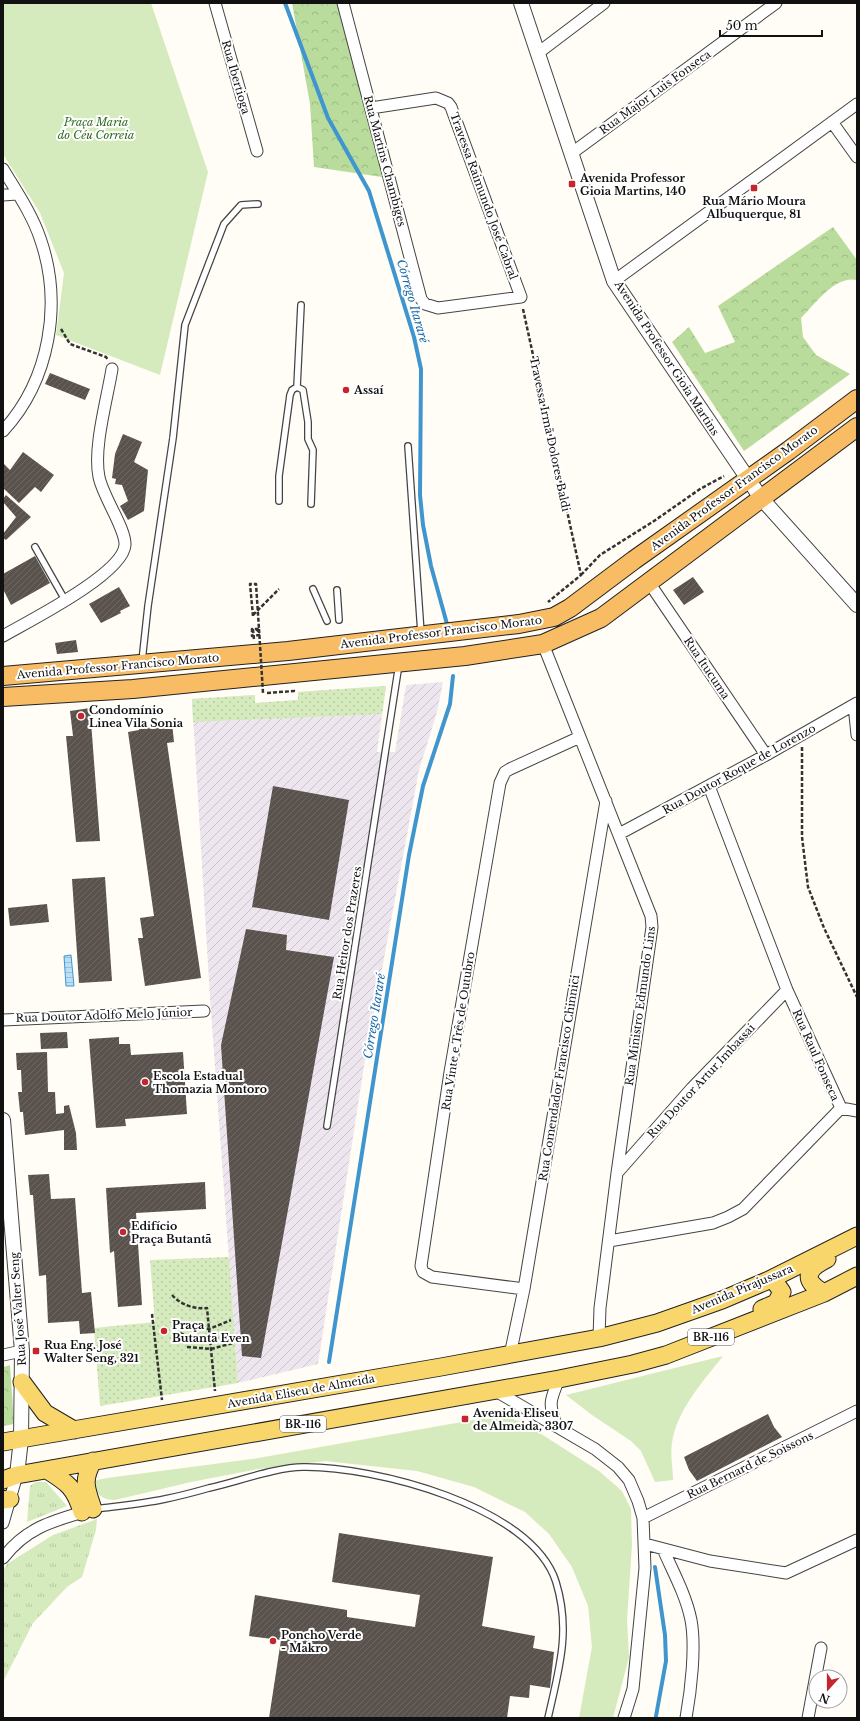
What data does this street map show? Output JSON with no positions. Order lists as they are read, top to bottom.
{
  "streets": {
    "highway": ["Avenida Professor Francisco Morato"],
    "main road": ["Avenida Pirajussara", "BR-116", "Avenida Eliseu de Almeida"],
    "street": [
      "Rua Ibertioga",
      "Rua Major Luis Fonseca",
      "Rua Martins Chambiges",
      "Travessa Raimundo José Cabral",
      "Avenida Professor Gioia Martins",
      "Rua Itucuma",
      "Rua Doutor Roque de Lorenzo",
      "Rua Ministro Edmundo Lins",
      "Rua Doutor Adolfo Melo Júnior",
      "Rua Vinte e Três de Outubro",
      "Rua Raul Fonseca",
      "Rua Comendador Francisco Chinnici",
      "Rua Doutor Artur Imbassai",
      "Rua José Valter Seng",
      "Rua Bernard de Soissons"
    ],
    "lane": ["Rua Heitor dos Prazeres"],
    "path": ["Travessa Irmã Dolores Baldi"]
  },
  "crossings": [
    ["Rua Major Luis Fonseca", "Avenida Professor Gioia Martins"],
    ["Rua Martins Chambiges", "Travessa Raimundo José Cabral"],
    ["Rua Martins Chambiges", "Travessa Irmã Dolores Baldi"],
    ["Travessa Raimundo José Cabral", "Travessa Irmã Dolores Baldi"],
    ["Avenida Professor Gioia Martins", "Avenida Professor Francisco Morato"],
    ["Avenida Professor Francisco Morato", "Rua Itucuma"],
    ["Avenida Professor Francisco Morato", "Rua Heitor dos Prazeres"],
    ["Avenida Professor Francisco Morato", "Rua Ministro Edmundo Lins"],
    ["Rua Itucuma", "Rua Doutor Roque de Lorenzo"],
    ["Rua Doutor Roque de Lorenzo", "Rua Ministro Edmundo Lins"],
    ["Rua Doutor Roque de Lorenzo", "Rua Raul Fonseca"],
    ["Rua Ministro Edmundo Lins", "Rua Vinte e Três de Outubro"],
    ["Rua Ministro Edmundo Lins", "Rua Raul Fonseca"],
    ["Rua Ministro Edmundo Lins", "Rua Comendador Francisco Chinnici"],
    ["Rua Ministro Edmundo Lins", "Rua Doutor Artur Imbassai"],
    ["Rua Ministro Edmundo Lins", "Avenida Pirajussara"],
    ["Rua Ministro Edmundo Lins", "Avenida Eliseu de Almeida"],
    ["Rua Vinte e Três de Outubro", "Rua Comendador Francisco Chinnici"],
    ["Rua Raul Fonseca", "Rua Doutor Artur Imbassai"],
    ["Rua Comendador Francisco Chinnici", "Avenida Eliseu de Almeida"],
    ["Avenida Pirajussara", "Avenida Eliseu de Almeida"],
    ["Rua José Valter Seng", "BR-116"],
    ["Rua José Valter Seng", "Avenida Eliseu de Almeida"]
  ],
  "water": ["Córrego Itararé"],
  "parks": ["Praça Maria do Céu Correia"],
  "places": {
    "transit": [
      "Avenida Professor Gioia Martins, 140",
      "Rua Mário Moura Albuquerque, 81",
      "Rua Eng. José Walter Seng, 321",
      "Avenida Eliseu de Almeida, 3307"
    ],
    "other": [
      "Assaí",
      "Condomínio Linea Vila Sonia",
      "Escola Estadual Thomazia Montoro",
      "Edifício Praça Butantã",
      "Praça Butantã Even",
      "Poncho Verde - Makro"
    ]
  },
  "scale_bar": "50 m",
  "north": "bottom"
}
